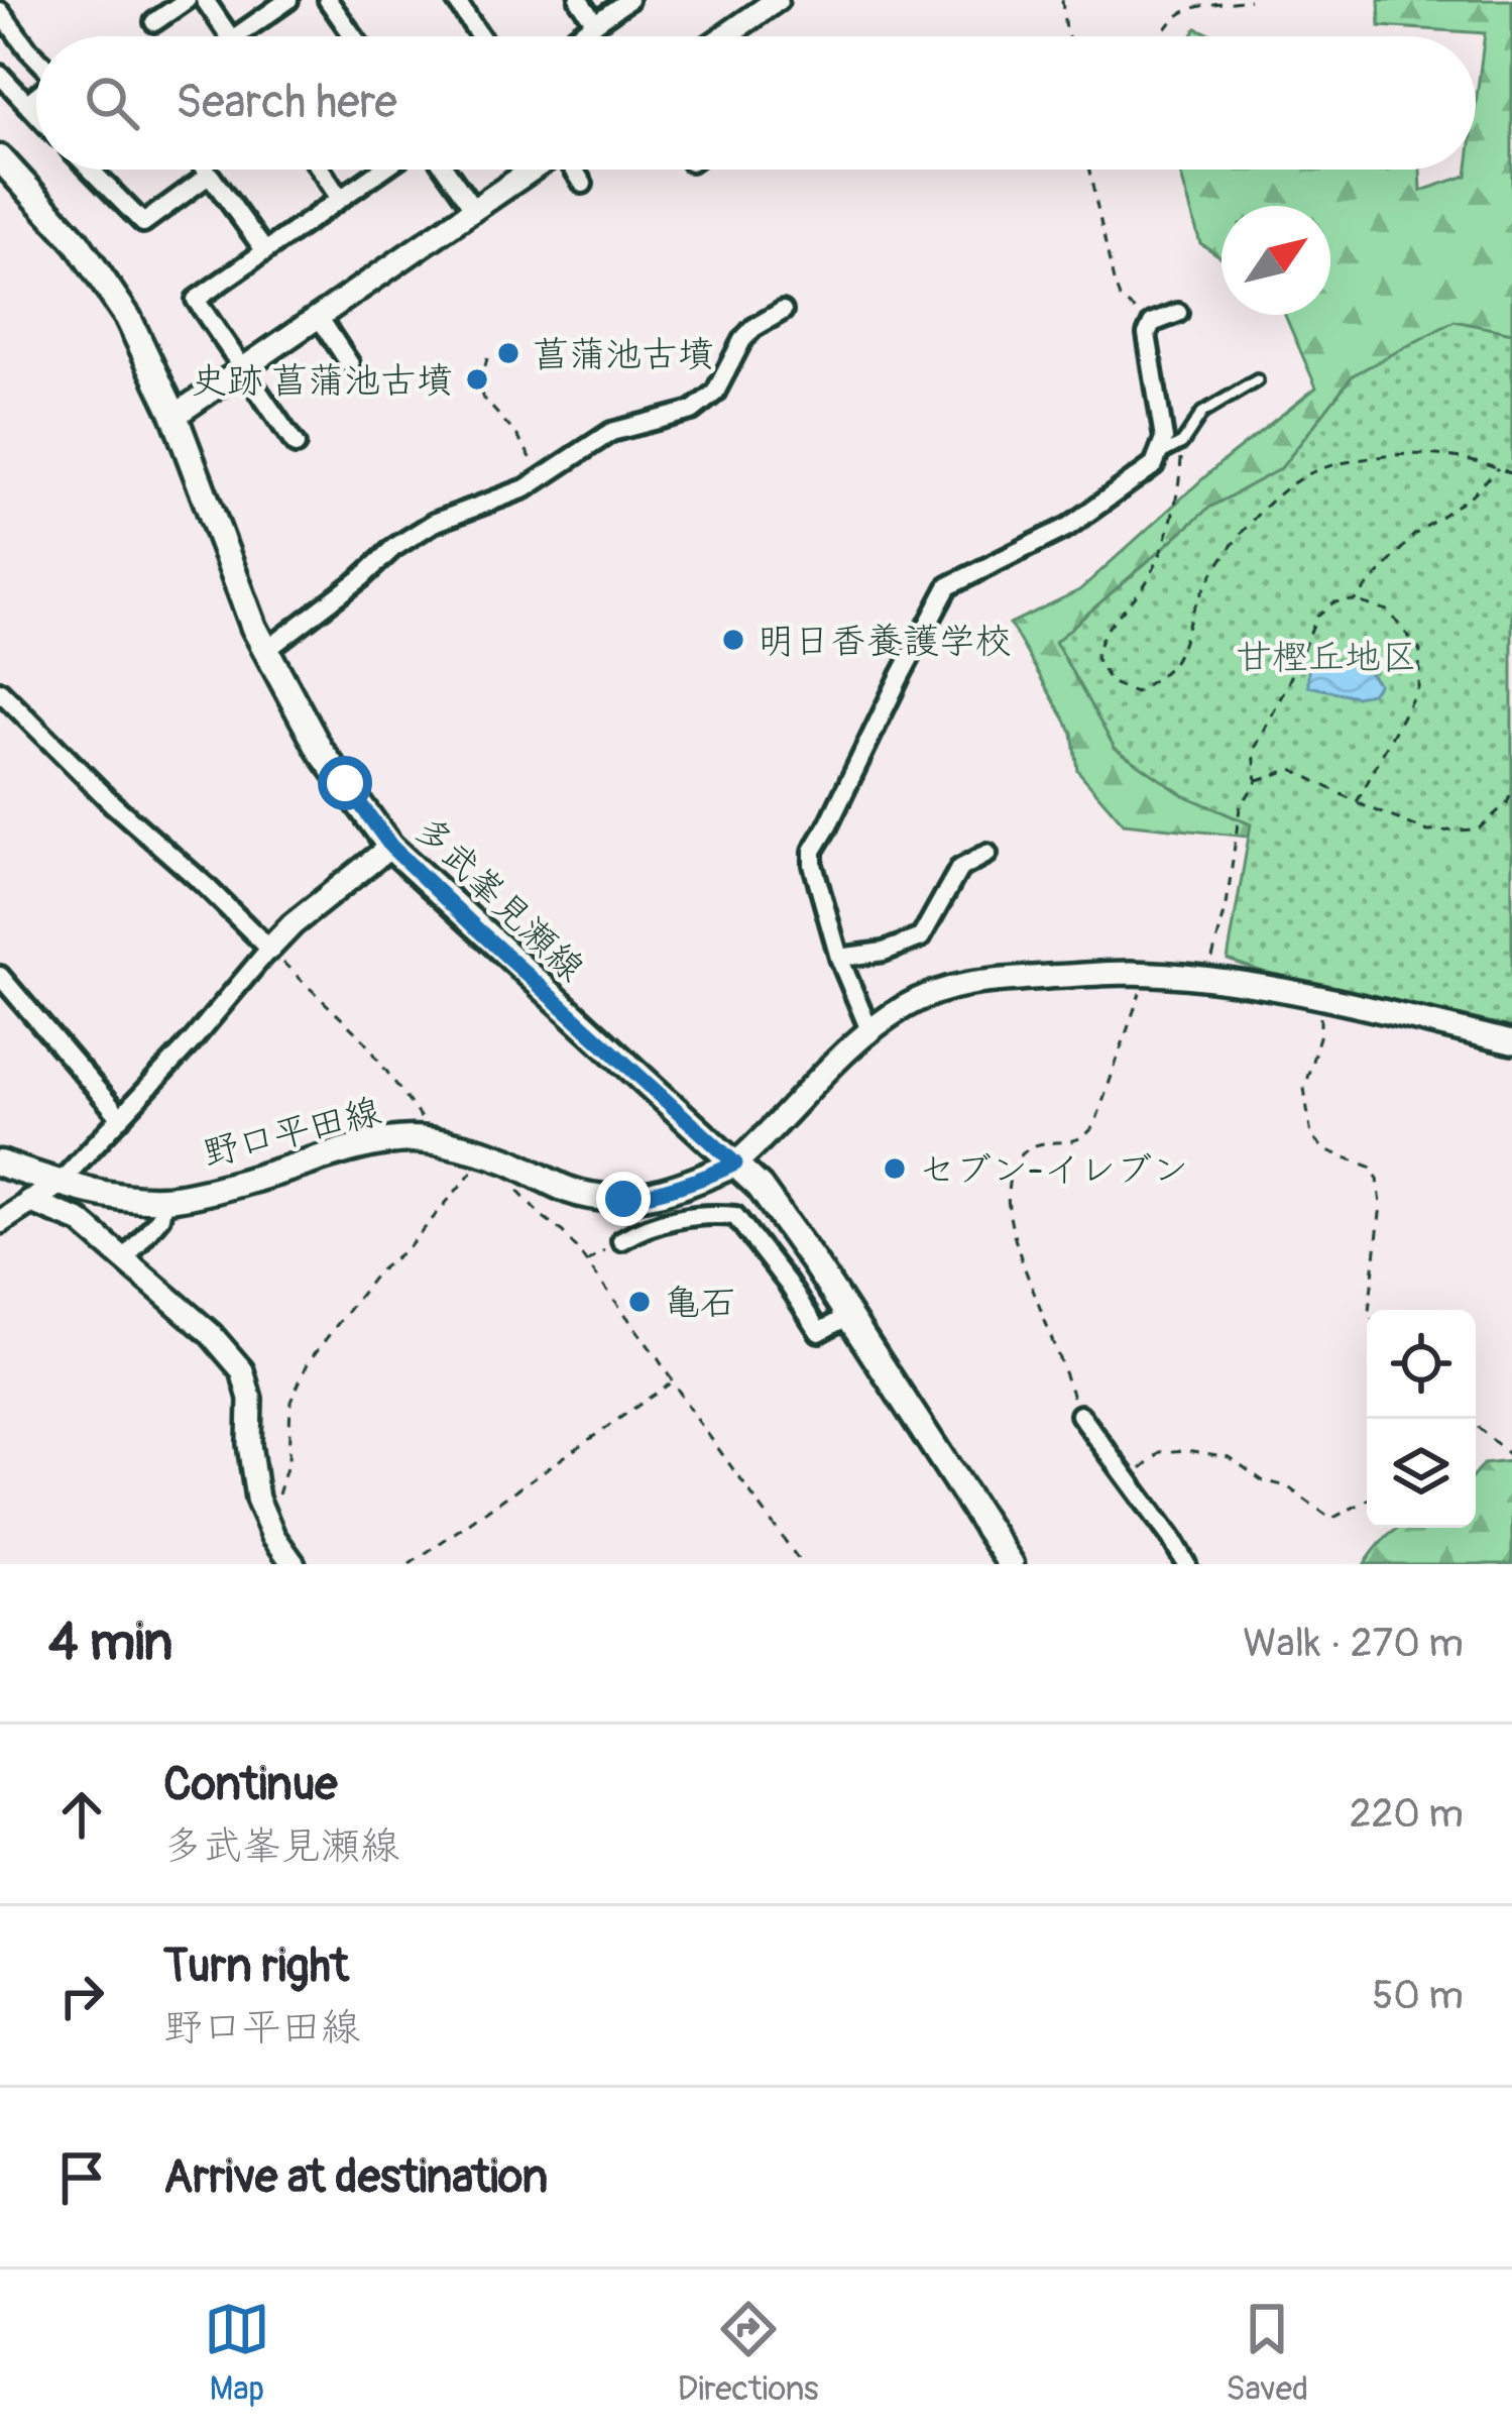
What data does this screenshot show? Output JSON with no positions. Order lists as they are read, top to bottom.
{
  "streets": {
    "main road": ["多武峯見瀬線", "野口平田線"]
  },
  "crossings": [
    ["多武峯見瀬線", "野口平田線"]
  ],
  "parks": ["甘樫丘地区"],
  "places": [
    "菖蒲池古墳",
    "史跡 菖蒲池古墳",
    "明日香養護学校",
    "セブン-イレブン",
    "亀石"
  ],
  "north": "top right",
  "page": {
    "search": "Search here",
    "heading": ["4 min", "Walk · 270 m"],
    "list": [
      ["Continue", "多武峯見瀬線", "220 m"],
      ["Turn right", "野口平田線", "50 m"],
      "Arrive at destination"
    ],
    "nav": ["Map", "Directions", "Saved"]
  }
}
